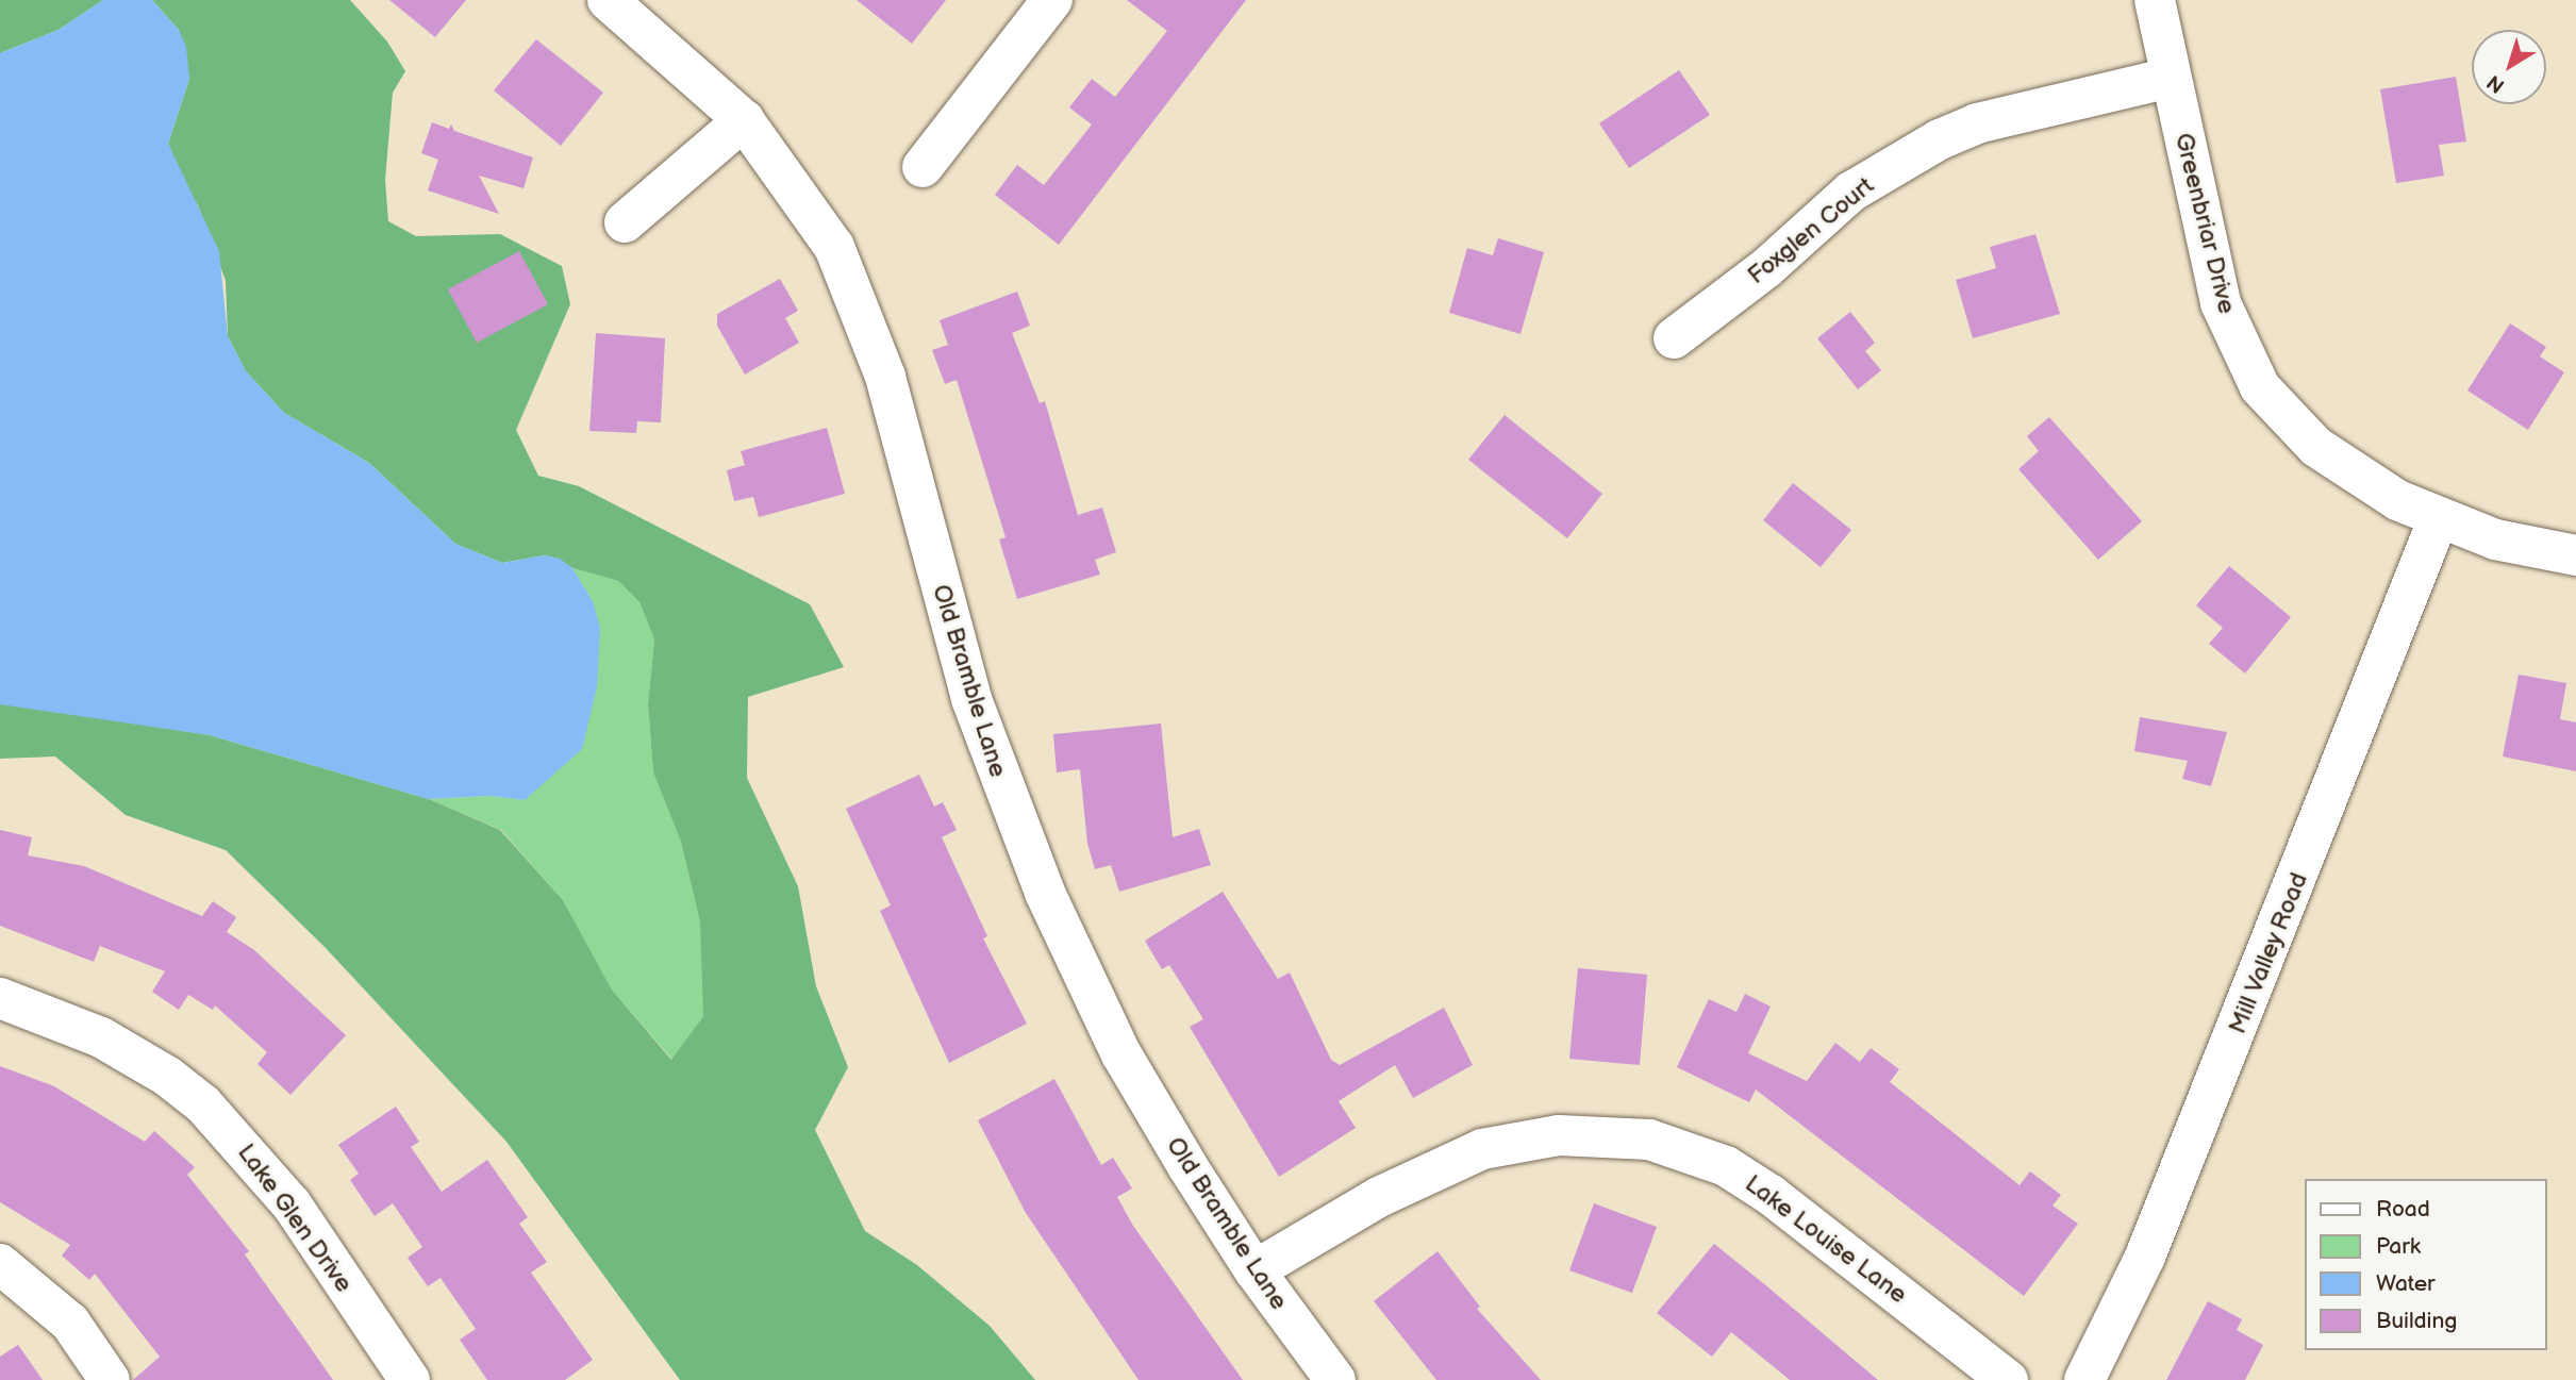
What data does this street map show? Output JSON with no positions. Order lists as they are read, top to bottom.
{
  "streets": {
    "street": [
      "Greenbriar Drive",
      "Foxglen Court",
      "Old Bramble Lane",
      "Mill Valley Road",
      "Lake Glen Drive",
      "Lake Louise Lane"
    ]
  },
  "crossings": [
    ["Greenbriar Drive", "Foxglen Court"],
    ["Greenbriar Drive", "Mill Valley Road"],
    ["Old Bramble Lane", "Lake Louise Lane"]
  ],
  "legend": [
    "Road",
    "Park",
    "Water",
    "Building"
  ],
  "north": "bottom left"
}
